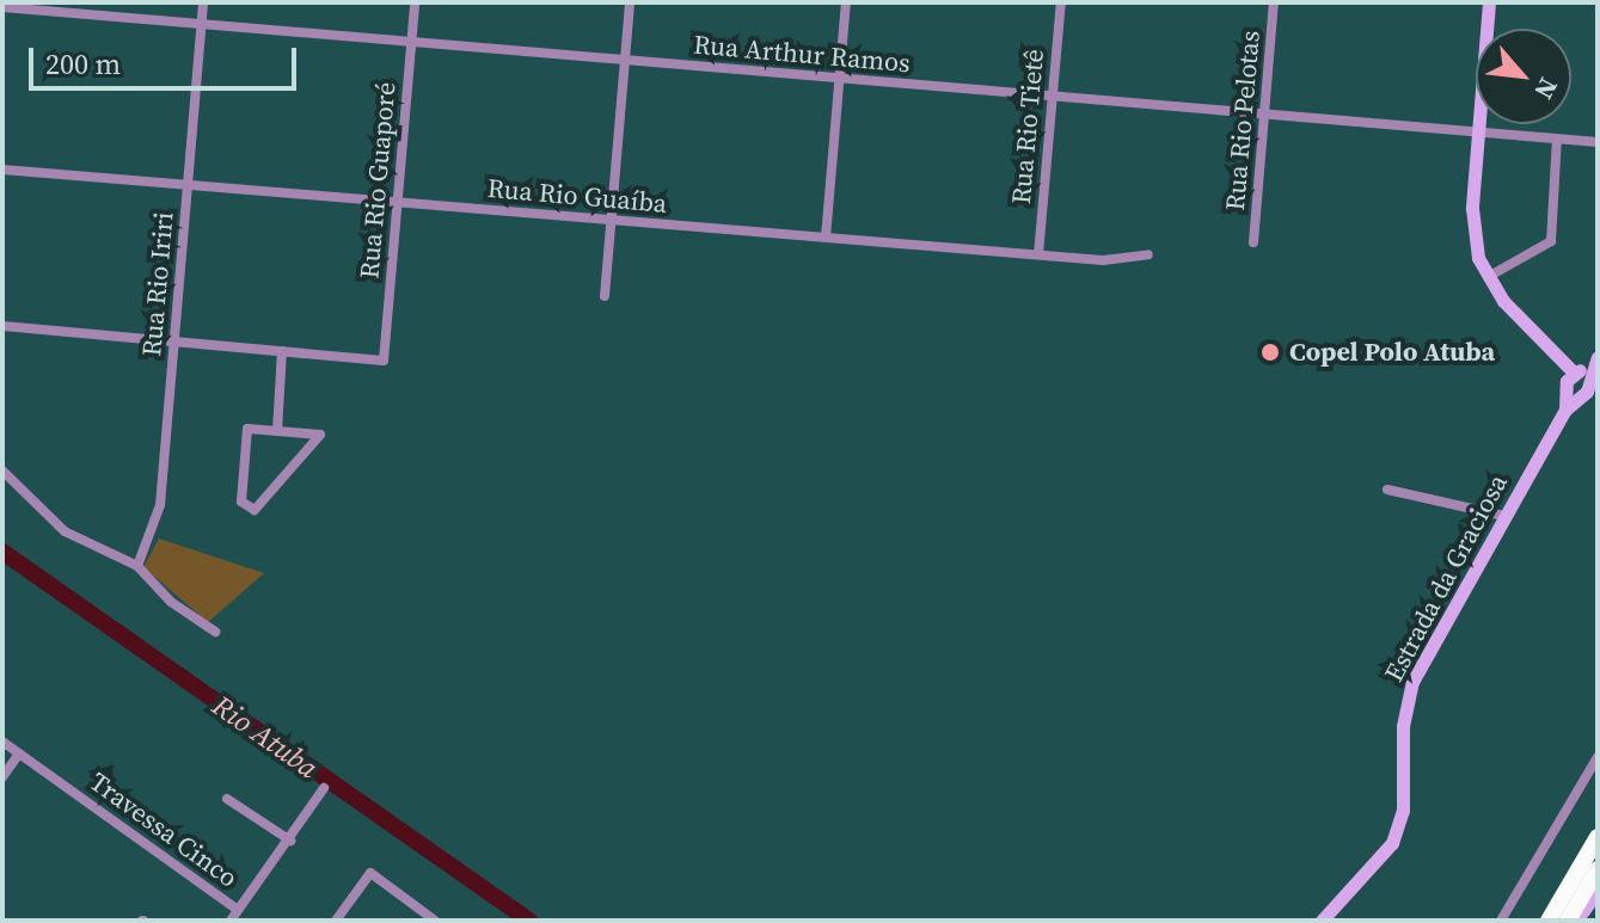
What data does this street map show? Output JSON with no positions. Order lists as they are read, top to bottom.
{
  "streets": {
    "main road": ["Estrada da Graciosa"],
    "street": [
      "Rua Arthur Ramos",
      "Rua Rio Pelotas",
      "Rua Rio Tietê",
      "Rua Rio Guaporé",
      "Rua Rio Guaíba",
      "Rua Rio Iriri",
      "Travessa Cinco"
    ]
  },
  "crossings": [
    ["Rua Arthur Ramos", "Rua Rio Pelotas"],
    ["Rua Arthur Ramos", "Rua Rio Tietê"],
    ["Rua Arthur Ramos", "Rua Rio Guaporé"],
    ["Rua Arthur Ramos", "Rua Rio Iriri"],
    ["Rua Rio Tietê", "Rua Rio Guaíba"],
    ["Rua Rio Guaporé", "Rua Rio Guaíba"],
    ["Rua Rio Guaíba", "Rua Rio Iriri"]
  ],
  "water": ["Rio Atuba"],
  "places": ["Copel Polo Atuba"],
  "scale_bar": "200 m",
  "north": "bottom right"
}
